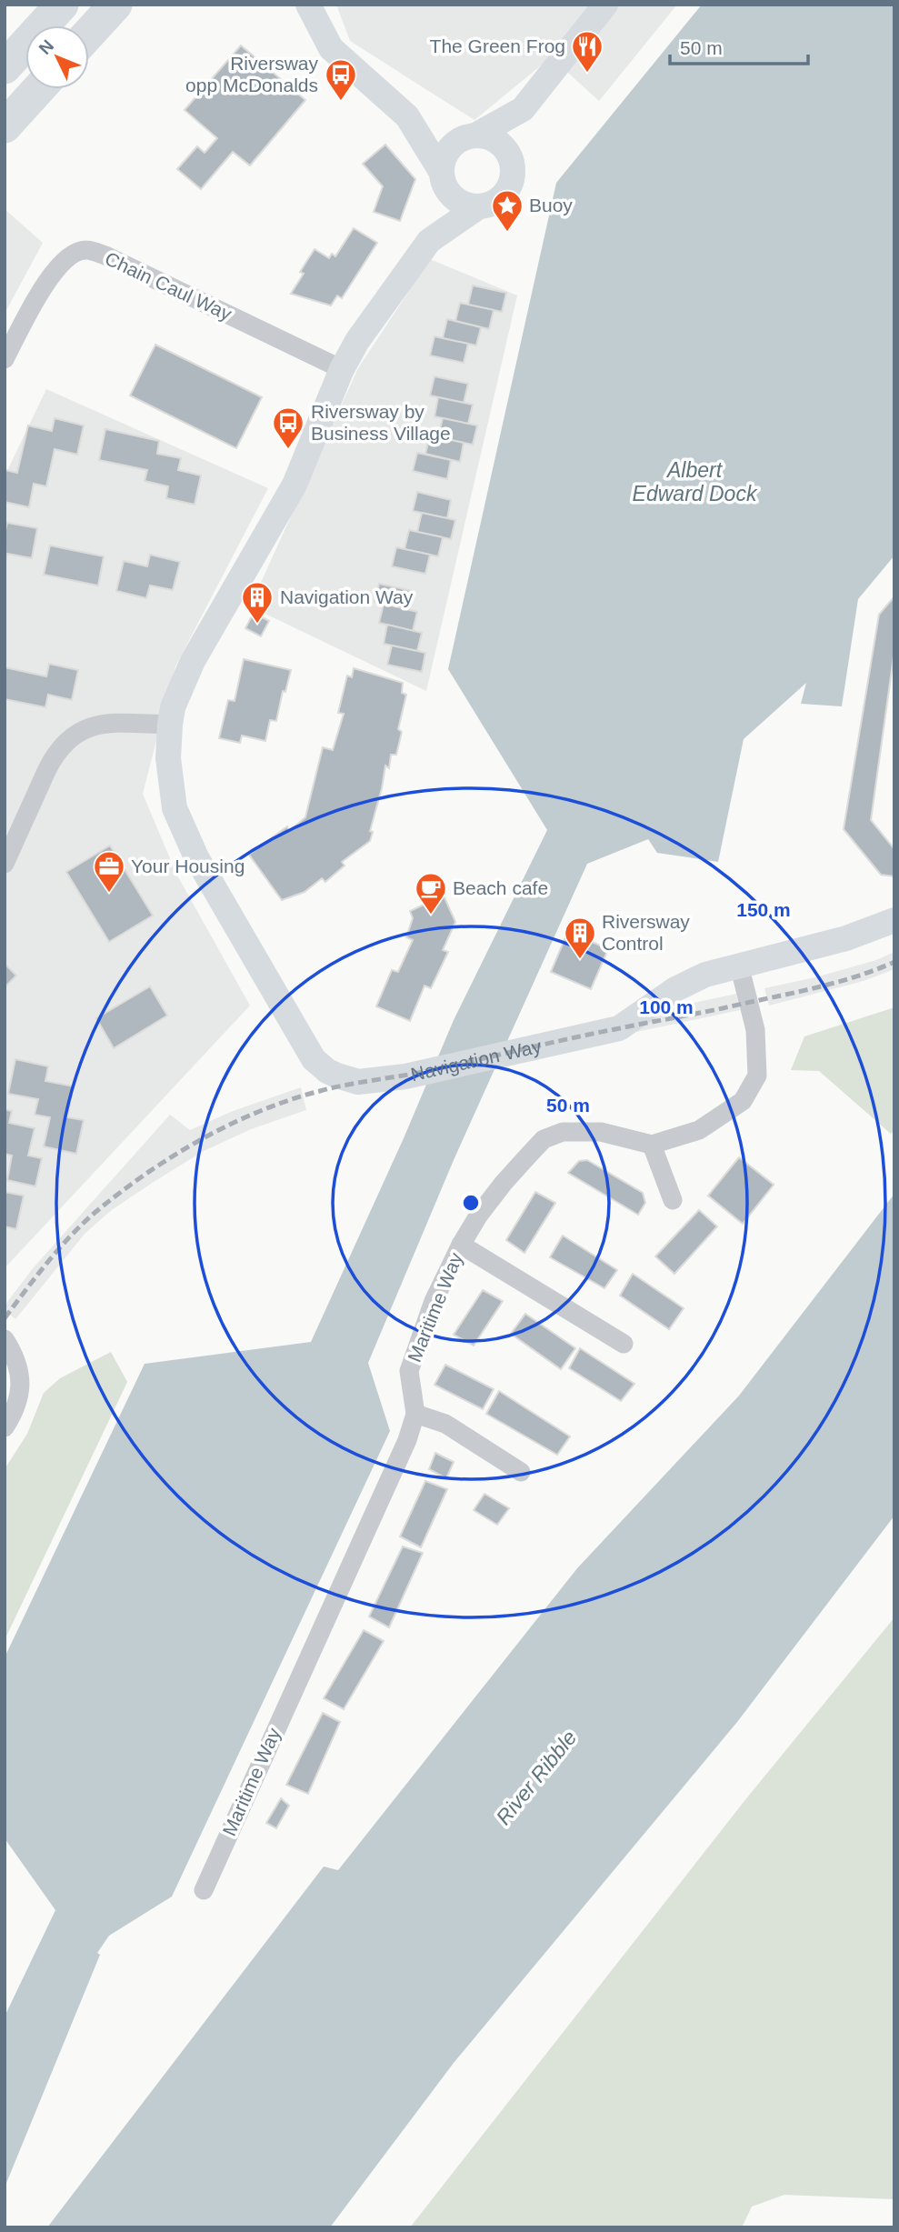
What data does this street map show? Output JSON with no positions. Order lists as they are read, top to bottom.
{
  "streets": {
    "street": ["Chain Caul Way", "Navigation Way", "Maritime Way"]
  },
  "crossings": [
    ["Chain Caul Way", "Navigation Way"]
  ],
  "water": ["Albert Edward Dock", "River Ribble"],
  "places": {
    "restaurant": ["The Green Frog"],
    "bus stop": ["Riversway opp McDonalds", "Riversway by Business Village"],
    "place": ["Buoy"],
    "building": ["Navigation Way", "Riversway Control"],
    "office": ["Your Housing"],
    "cafe": ["Beach cafe"]
  },
  "scale_bar": "50 m",
  "north": "top left",
  "rings": ["150 m", "100 m", "50 m"]
}
